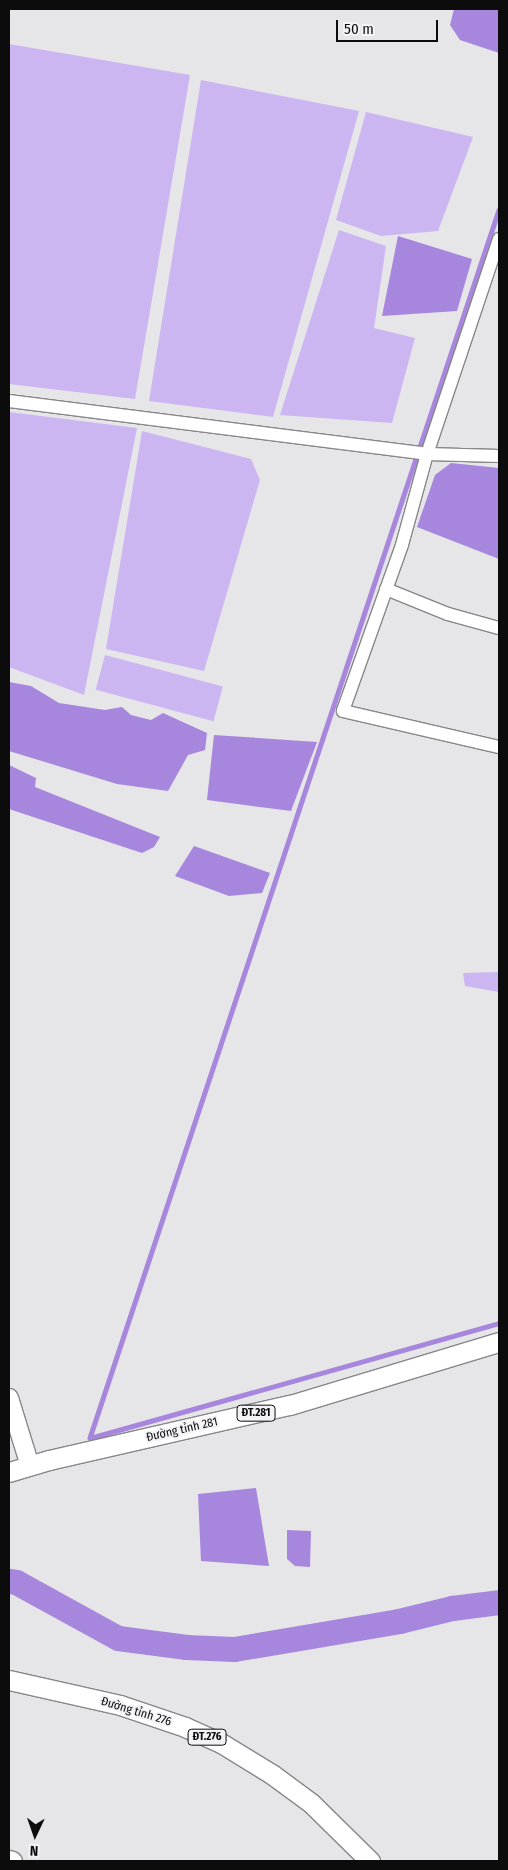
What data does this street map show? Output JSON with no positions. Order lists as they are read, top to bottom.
{
  "streets": {
    "main road": [
      "ĐT.281",
      "Đường tỉnh 281",
      "Đường tỉnh 276",
      "ĐT.276"
    ]
  },
  "scale_bar": "50 m",
  "north": "bottom"
}
